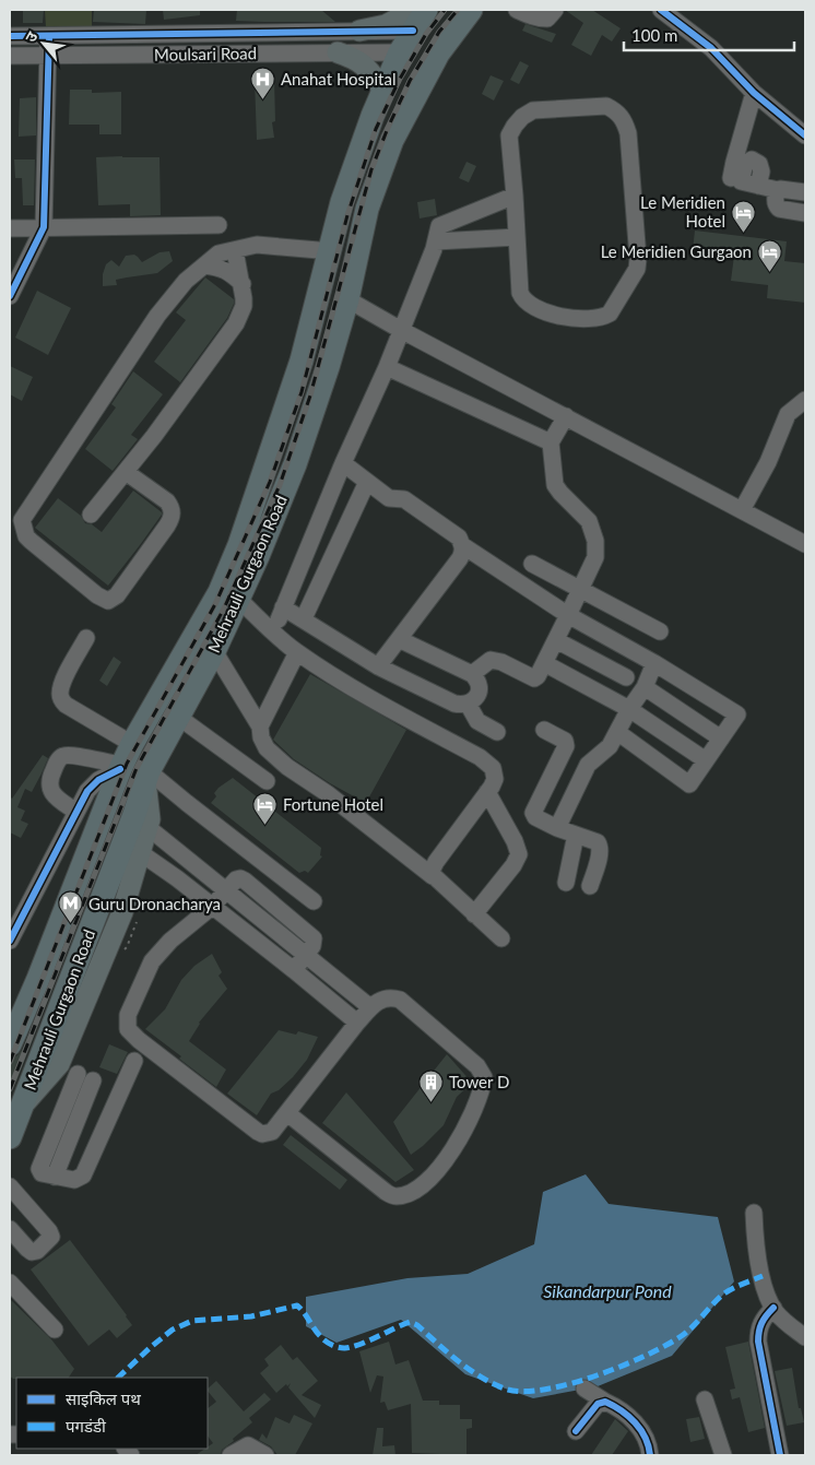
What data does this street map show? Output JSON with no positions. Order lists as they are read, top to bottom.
{
  "streets": {
    "highway": ["Mehrauli Gurgaon Road"],
    "street": ["Moulsari Road"]
  },
  "crossings": [
    ["Moulsari Road", "Mehrauli Gurgaon Road"]
  ],
  "water": ["Sikandarpur Pond"],
  "places": {
    "hospital": ["Anahat Hospital"],
    "hotel": ["Le Meridien Hotel", "Le Meridien Gurgaon", "Fortune Hotel"],
    "metro station": ["Guru Dronacharya"],
    "building": ["Tower D"]
  },
  "legend": ["साइकिल पथ", "पगडंडी"],
  "scale_bar": "100 m",
  "north": "top left"
}
